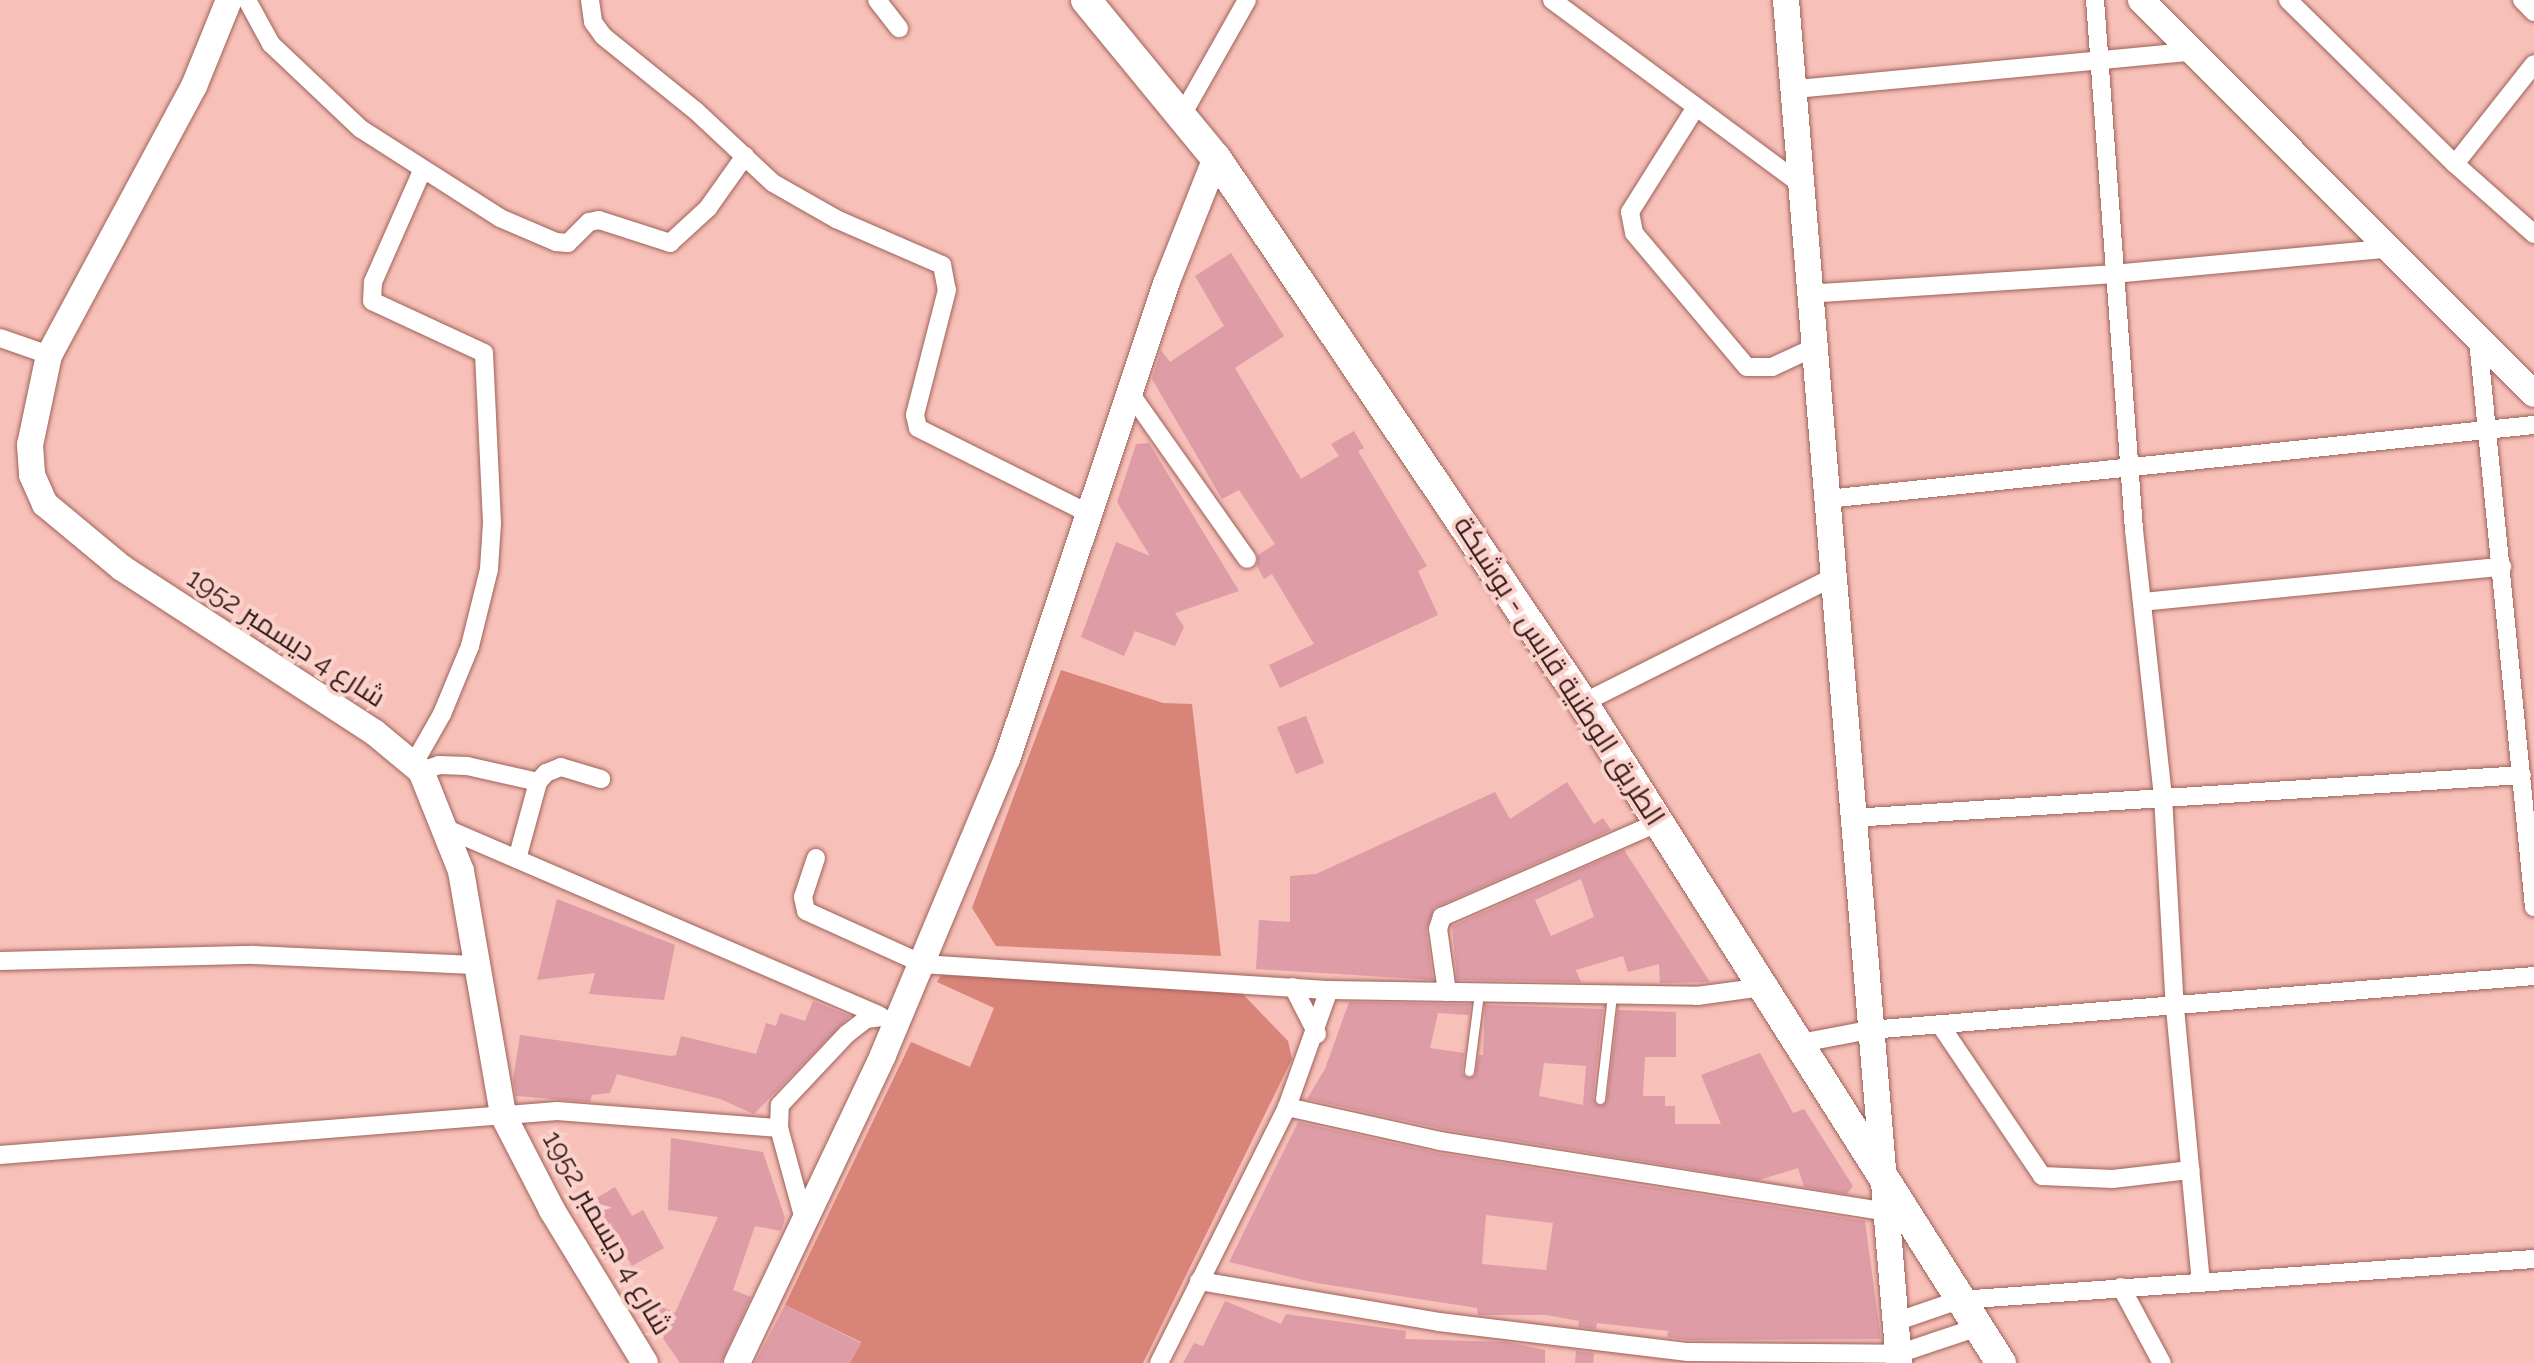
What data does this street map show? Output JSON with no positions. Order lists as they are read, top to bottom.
{
  "streets": {
    "main road": ["الطريق الوطنية قابس - بوشبكة"],
    "street": ["شارع 4 ديسمبر 1952"]
  }
}
